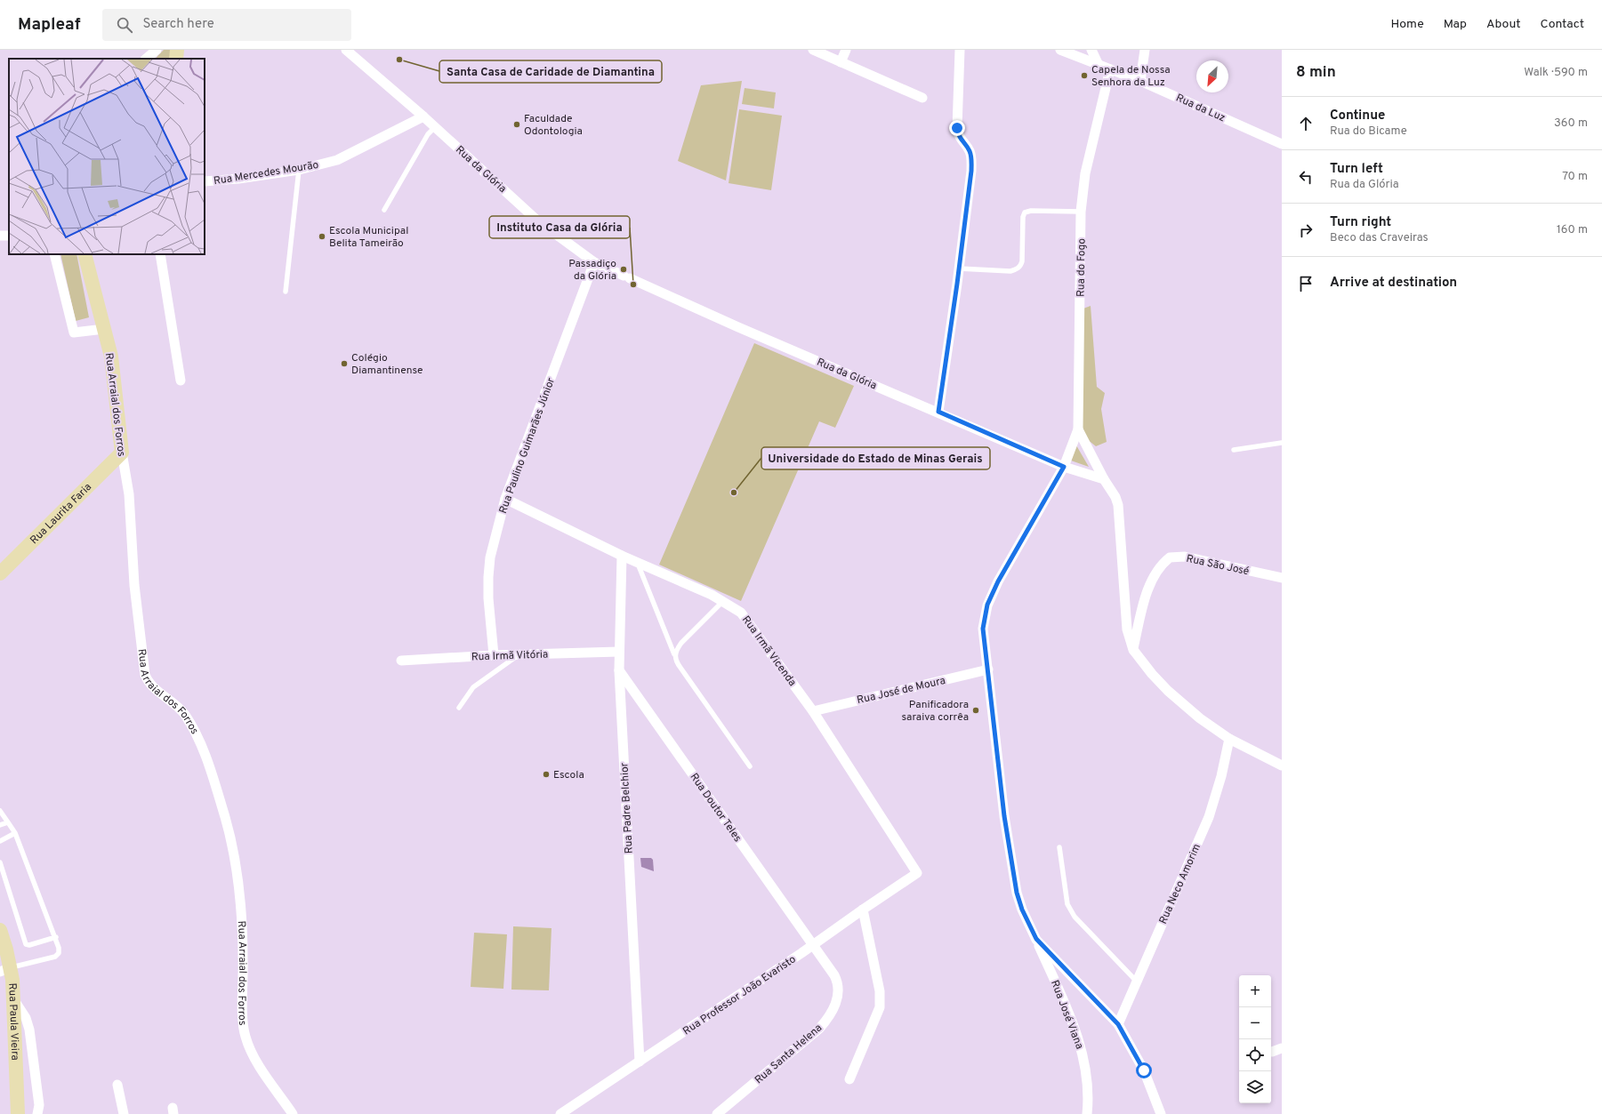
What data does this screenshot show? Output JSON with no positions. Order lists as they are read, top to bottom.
{
  "streets": {
    "main road": ["Rua Arraial dos Forros", "Rua Laurita Faria", "Rua Paula Vieira"],
    "street": [
      "Rua da Luz",
      "Rua da Glória",
      "Rua Mercedes Mourão",
      "Rua do Fogo",
      "Rua Paulino Guimarães Júnior",
      "Rua São José",
      "Rua Irmã Vicenda",
      "Rua Irmã Vitória",
      "Rua José de Moura",
      "Rua Doutor Teles",
      "Rua Padre Belchior",
      "Rua Neco Amorim",
      "Rua Professor João Evaristo",
      "Rua José Viana",
      "Rua Santa Helena"
    ]
  },
  "crossings": [
    ["Rua da Luz", "Rua do Fogo"],
    ["Rua da Glória", "Rua Mercedes Mourão"],
    ["Rua da Glória", "Rua do Fogo"],
    ["Rua da Glória", "Rua Paulino Guimarães Júnior"],
    ["Rua do Fogo", "Rua José de Moura"],
    ["Rua do Fogo", "Rua José Viana"],
    ["Rua Arraial dos Forros", "Rua Laurita Faria"],
    ["Rua Paulino Guimarães Júnior", "Rua Irmã Vicenda"],
    ["Rua Paulino Guimarães Júnior", "Rua Irmã Vitória"],
    ["Rua Irmã Vicenda", "Rua José de Moura"],
    ["Rua Irmã Vicenda", "Rua Padre Belchior"],
    ["Rua Irmã Vicenda", "Rua Professor João Evaristo"],
    ["Rua Irmã Vitória", "Rua Padre Belchior"],
    ["Rua José de Moura", "Rua José Viana"],
    ["Rua Doutor Teles", "Rua Padre Belchior"],
    ["Rua Doutor Teles", "Rua Professor João Evaristo"],
    ["Rua Doutor Teles", "Rua Santa Helena"],
    ["Rua Padre Belchior", "Rua Professor João Evaristo"],
    ["Rua Professor João Evaristo", "Rua Santa Helena"]
  ],
  "places": [
    "Santa Casa de Caridade de Diamantina",
    "Capela de Nossa Senhora da Luz",
    "Faculdade Odontologia",
    "Escola Municipal Belita Tameirão",
    "Passadiço da Glória",
    "Instituto Casa da Glória",
    "Colégio Diamantinense",
    "Universidade do Estado de Minas Gerais",
    "Panificadora saraiva corrêa",
    "Escola"
  ],
  "north": "bottom left",
  "page": {
    "header": "Mapleaf",
    "search": "Search here",
    "nav": [
      "Home",
      "Map",
      "About",
      "Contact"
    ],
    "heading": ["8 min", "Walk · 590 m"],
    "list": [
      ["Continue", "Rua do Bicame", "360 m"],
      ["Turn left", "Rua da Glória", "70 m"],
      ["Turn right", "Beco das Craveiras", "160 m"],
      "Arrive at destination"
    ],
    "map_buttons": ["+", "−"]
  }
}
